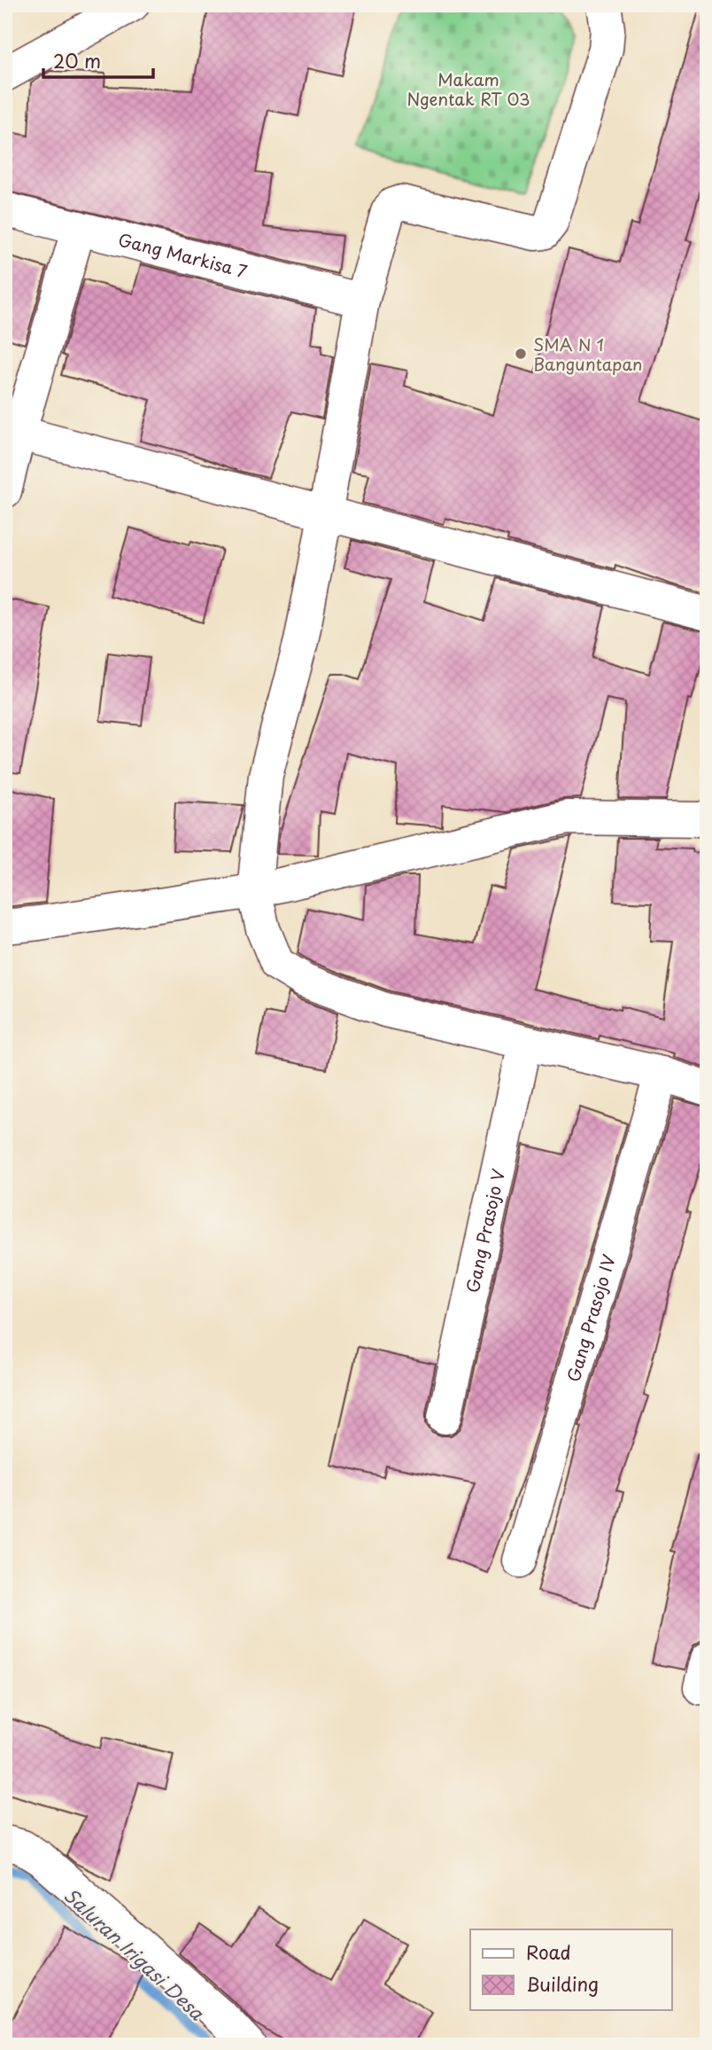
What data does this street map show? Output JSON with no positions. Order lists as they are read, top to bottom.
{
  "streets": {
    "street": ["Gang Markisa 7", "Gang Prasojo V", "Gang Prasojo IV"]
  },
  "water": ["Saluran Irigasi Desa"],
  "parks": ["Makam Ngentak RT 03"],
  "places": ["SMA N 1 Banguntapan"],
  "legend": ["Road", "Building"],
  "scale_bar": "20 m"
}
